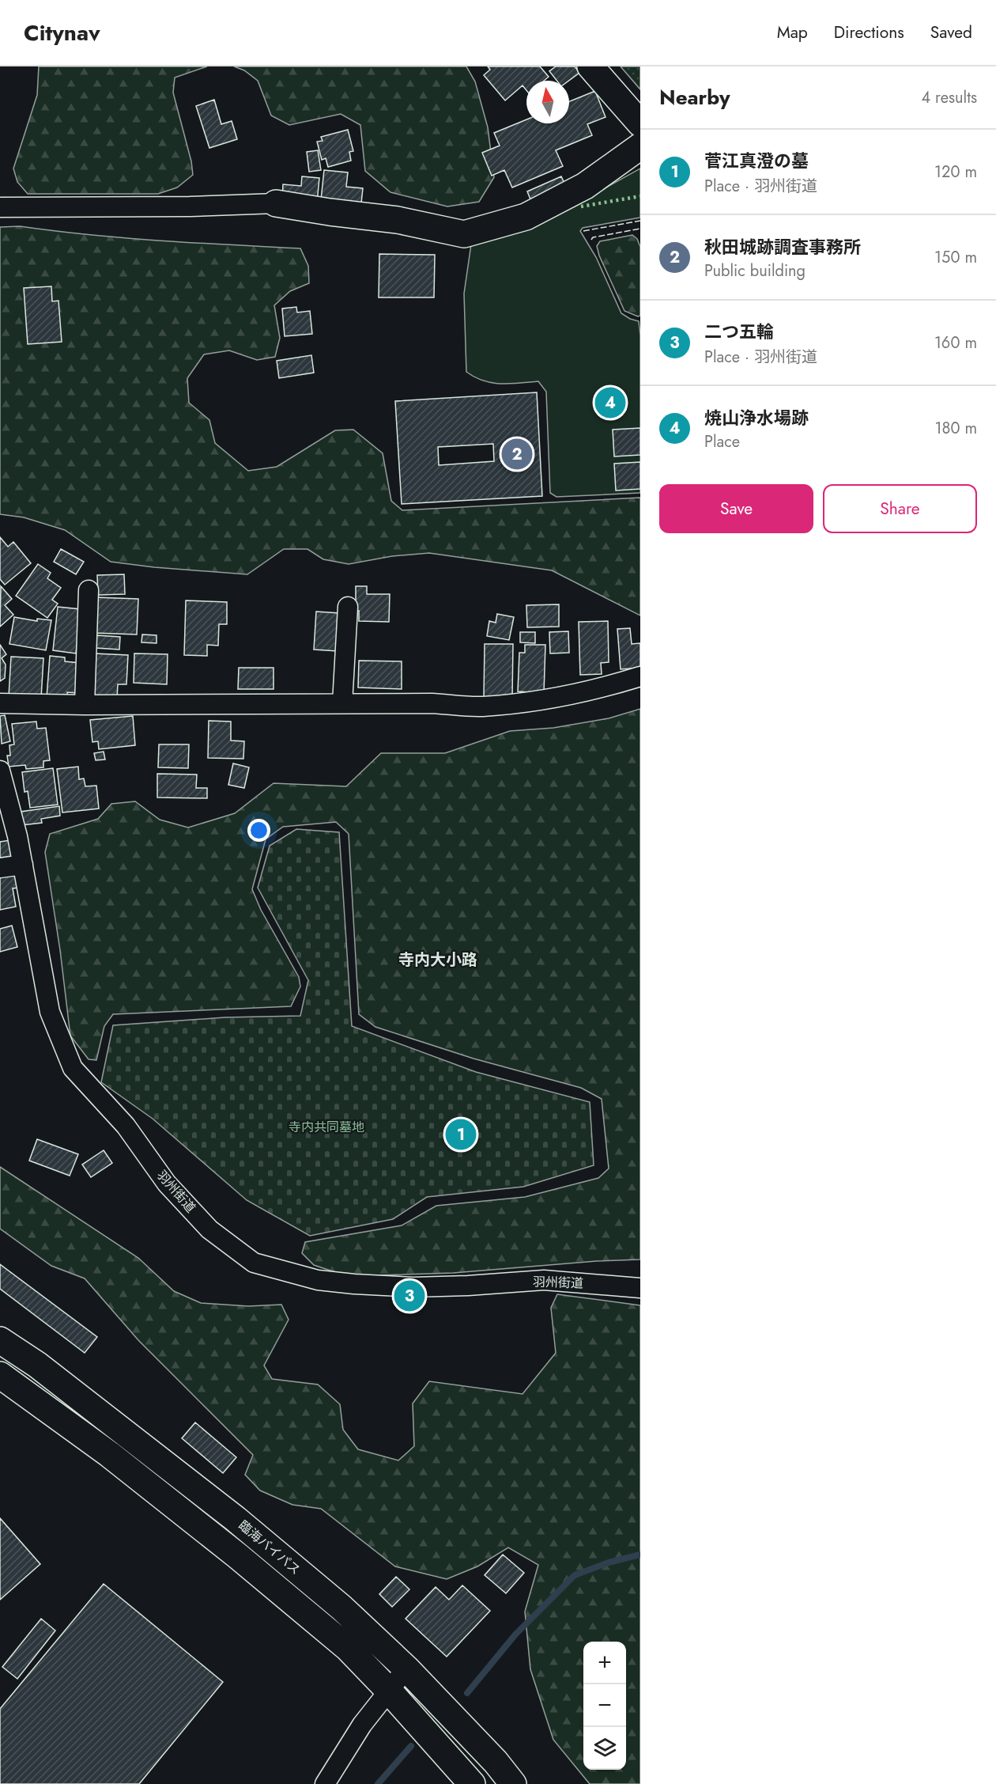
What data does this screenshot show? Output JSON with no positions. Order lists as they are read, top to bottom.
{
  "streets": {
    "main road": ["臨海バイパス"],
    "street": ["羽州街道"]
  },
  "districts": ["寺内大小路"],
  "parks": ["寺内共同墓地"],
  "north": "top",
  "page": {
    "header": "Citynav",
    "nav": ["Map", "Directions", "Saved"],
    "heading": ["Nearby", "4 results"],
    "list": [
      {
        "mark": "1",
        "name": "菅江真澄の墓",
        "note": "Place · 羽州街道",
        "value": "120 m"
      },
      {
        "mark": "2",
        "name": "秋田城跡調査事務所",
        "note": "Public building",
        "value": "150 m"
      },
      {
        "mark": "3",
        "name": "二つ五輪",
        "note": "Place · 羽州街道",
        "value": "160 m"
      },
      {
        "mark": "4",
        "name": "焼山浄水場跡",
        "note": "Place",
        "value": "180 m"
      }
    ],
    "pins": [
      "4",
      "2",
      "1",
      "3"
    ],
    "buttons": ["Save", "Share"],
    "map_buttons": ["+", "−"]
  }
}
